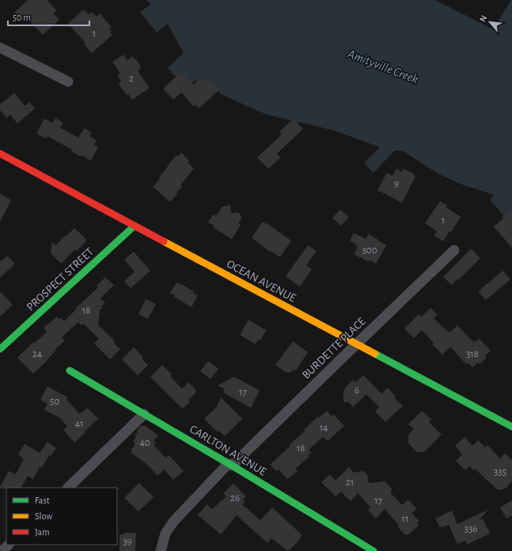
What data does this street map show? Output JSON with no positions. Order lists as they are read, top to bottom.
{
  "streets": {
    "street": [
      "PROSPECT STREET",
      "OCEAN AVENUE",
      "BURDETTE PLACE",
      "CARLTON AVENUE"
    ]
  },
  "crossings": [
    ["PROSPECT STREET", "OCEAN AVENUE"],
    ["OCEAN AVENUE", "BURDETTE PLACE"],
    ["BURDETTE PLACE", "CARLTON AVENUE"]
  ],
  "water": ["Amityville Creek"],
  "house_numbers": [
    "1",
    "2",
    "9",
    "1",
    "300",
    "18",
    "24",
    "318",
    "6",
    "17",
    "50",
    "41",
    "14",
    "40",
    "18",
    "335",
    "21",
    "26",
    "17",
    "11",
    "336",
    "39"
  ],
  "legend": ["Fast", "Slow", "Jam"],
  "scale_bar": "50 m",
  "north": "top left"
}
